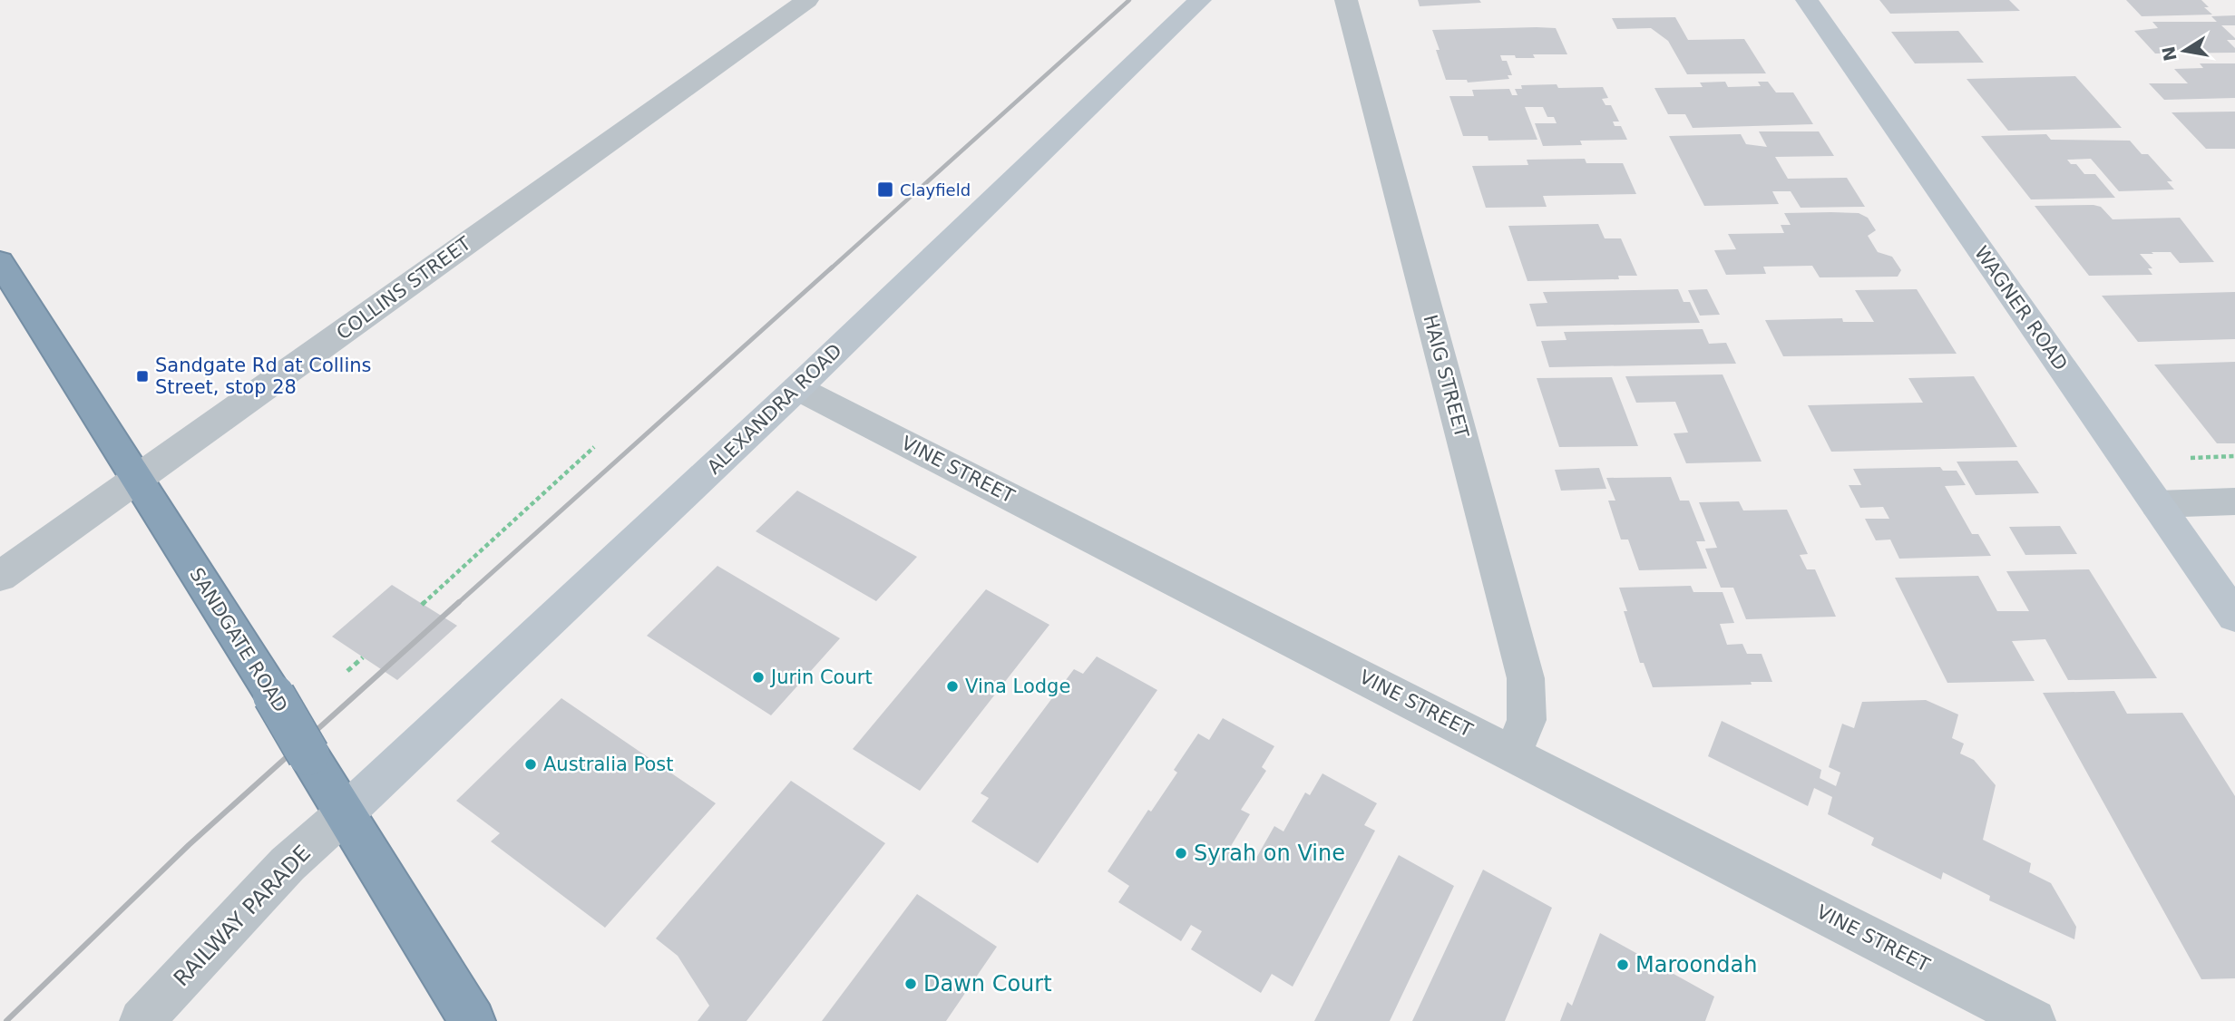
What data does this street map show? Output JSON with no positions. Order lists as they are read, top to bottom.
{
  "streets": {
    "highway": ["SANDGATE ROAD"],
    "street": [
      "COLLINS STREET",
      "WAGNER ROAD",
      "HAIG STREET",
      "ALEXANDRA ROAD",
      "VINE STREET",
      "RAILWAY PARADE"
    ]
  },
  "crossings": [
    ["COLLINS STREET", "SANDGATE ROAD"],
    ["HAIG STREET", "VINE STREET"],
    ["ALEXANDRA ROAD", "VINE STREET"],
    ["ALEXANDRA ROAD", "SANDGATE ROAD"],
    ["ALEXANDRA ROAD", "RAILWAY PARADE"],
    ["SANDGATE ROAD", "RAILWAY PARADE"]
  ],
  "places": {
    "transit": ["Clayfield", "Sandgate Rd at Collins Street, stop 28"],
    "other": [
      "Jurin Court",
      "Vina Lodge",
      "Australia Post",
      "Syrah on Vine",
      "Maroondah",
      "Dawn Court"
    ]
  },
  "north": "left"
}
